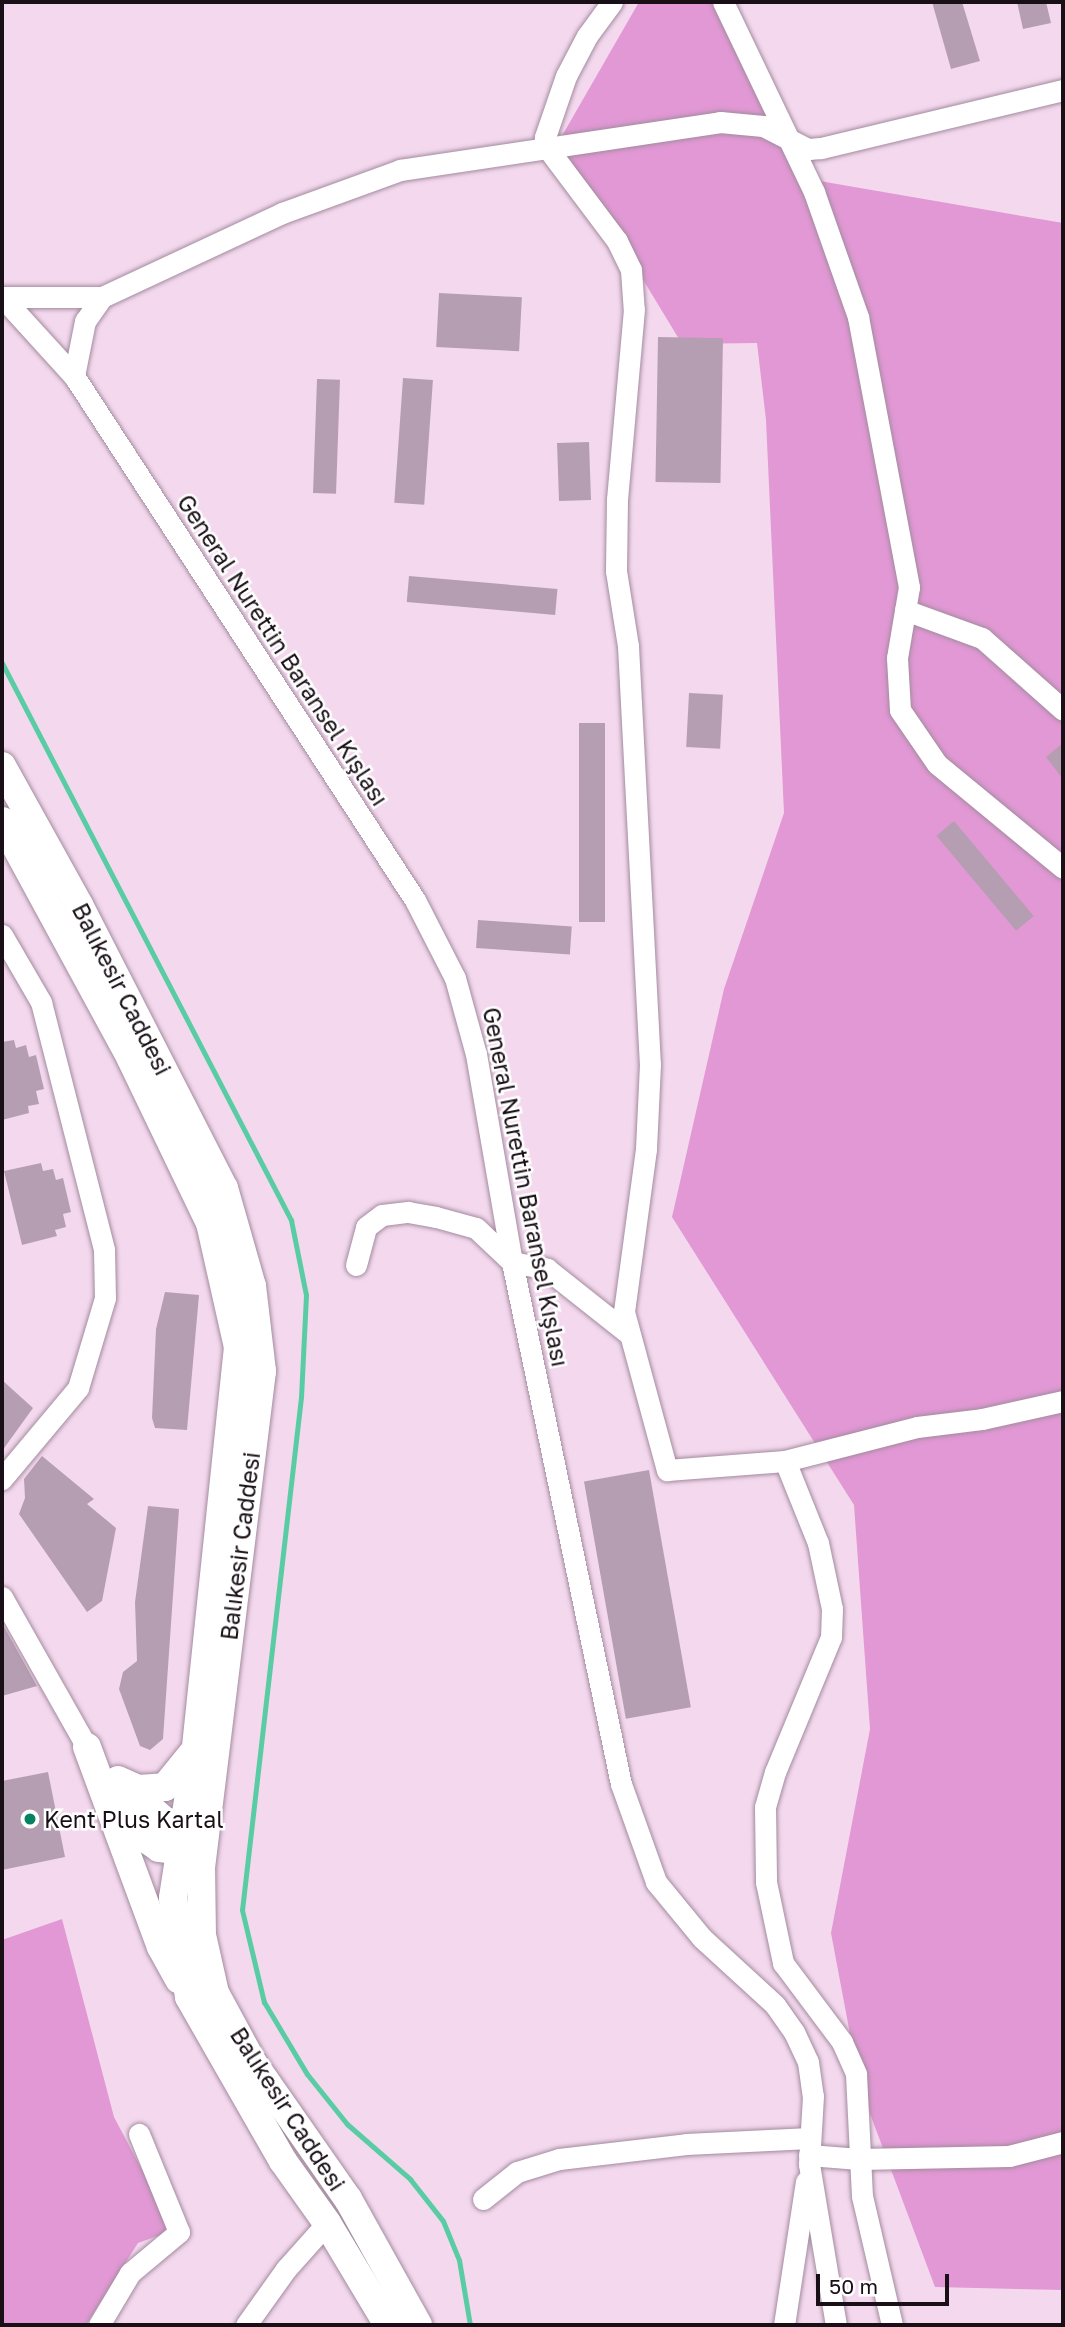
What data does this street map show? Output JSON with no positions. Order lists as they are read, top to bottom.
{
  "streets": {
    "main road": ["Balıkesir Caddesi"],
    "street": ["General Nurettin Baransel Kışlası"]
  },
  "places": ["Kent Plus Kartal"],
  "scale_bar": "50 m"
}
